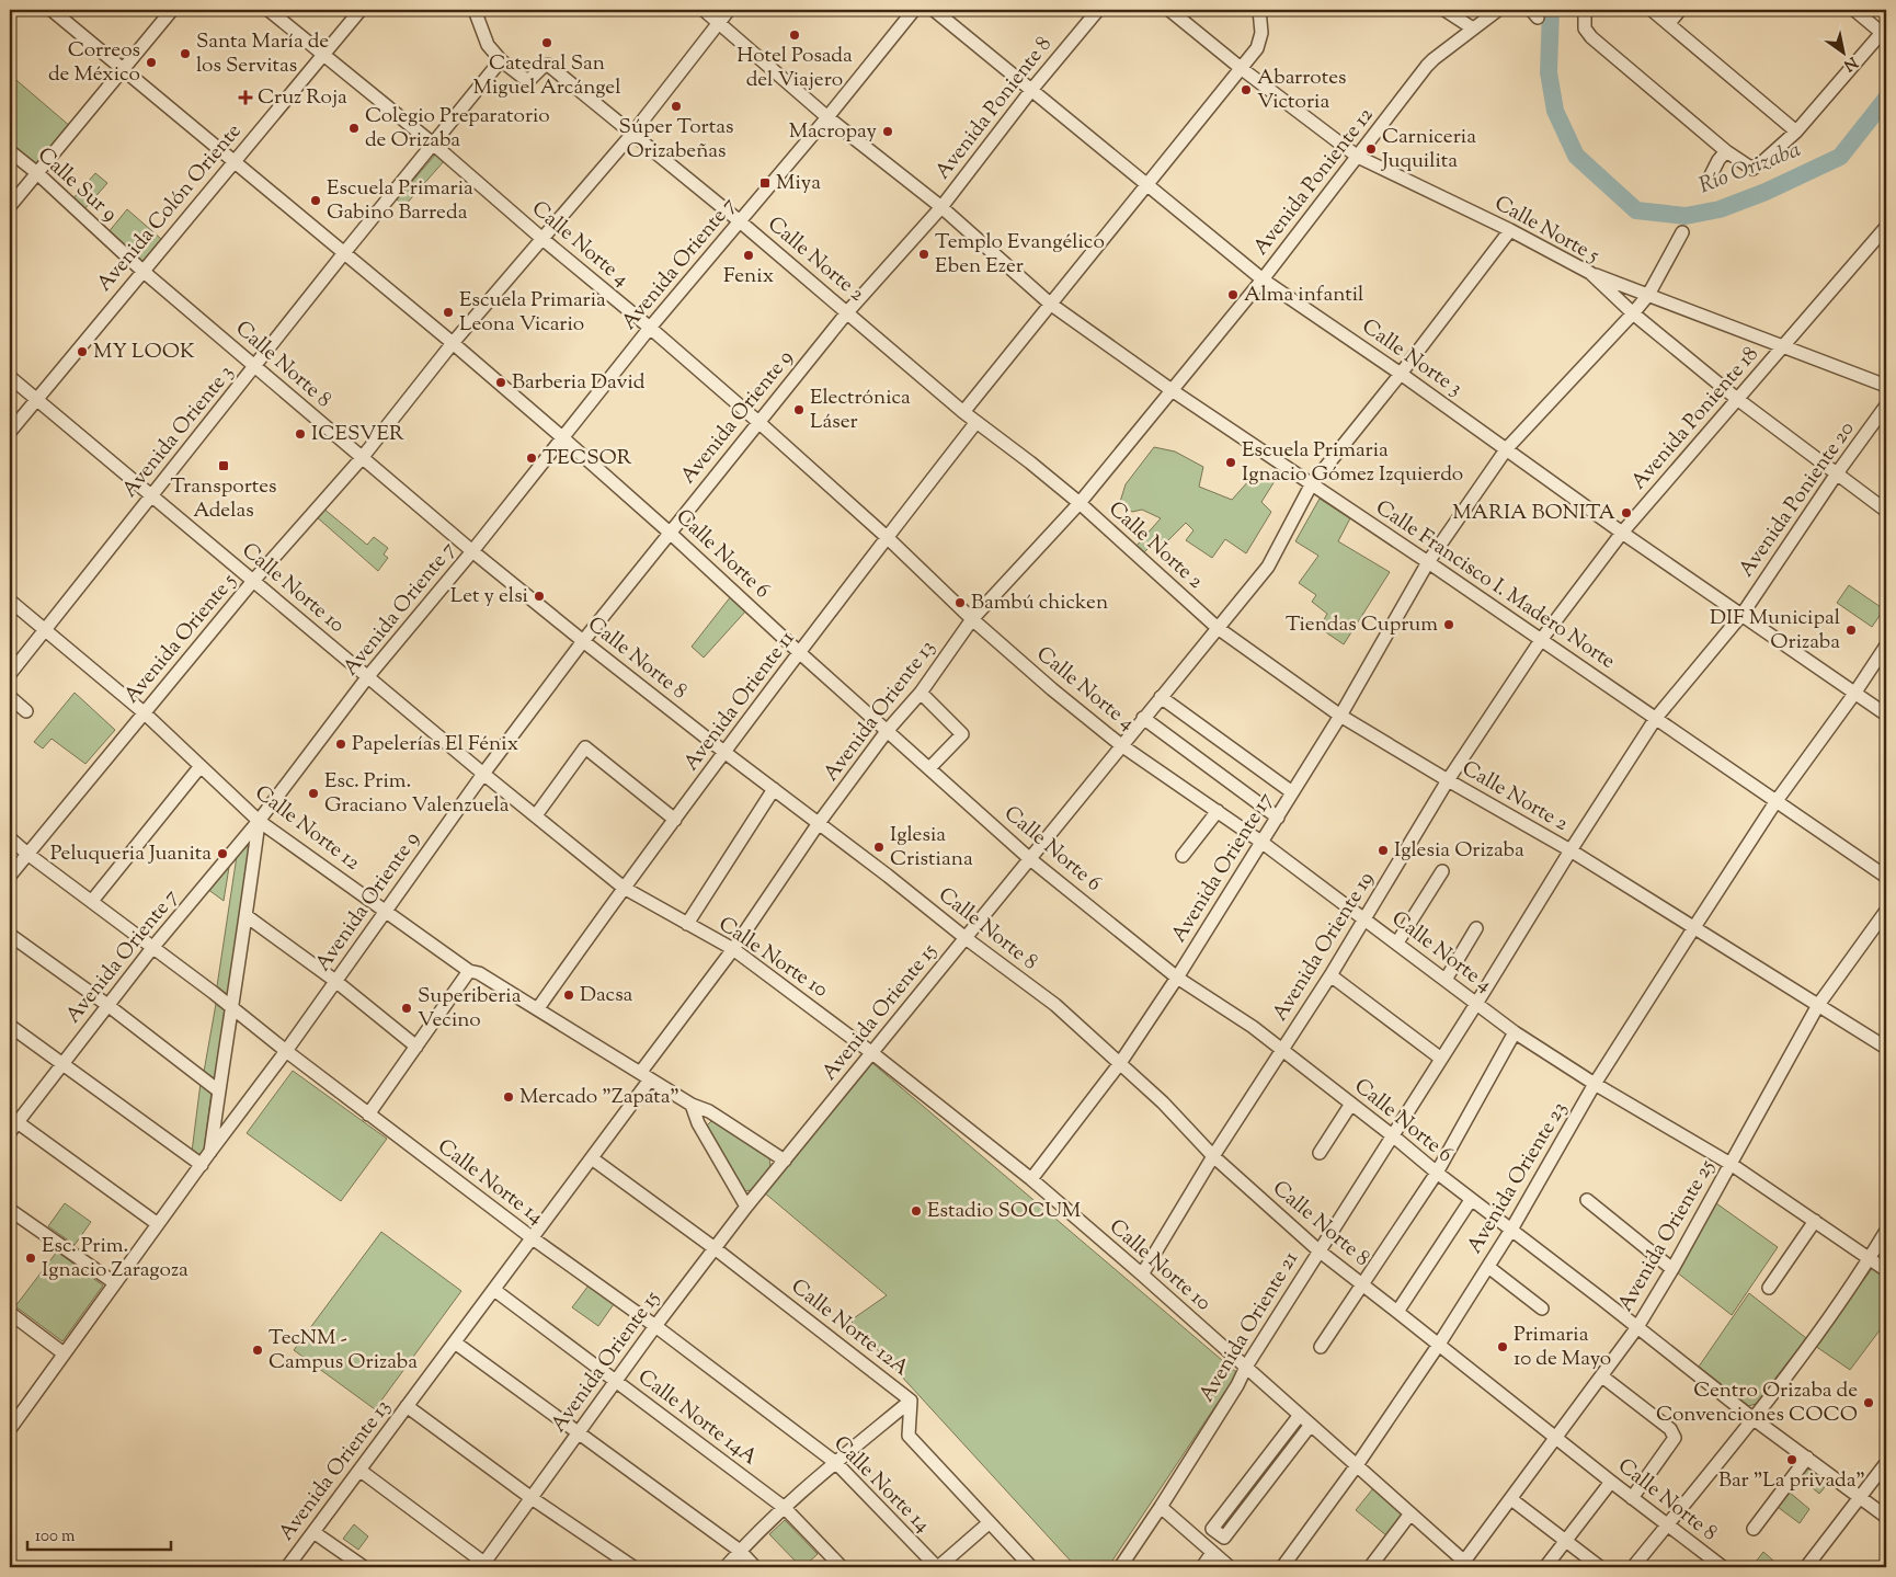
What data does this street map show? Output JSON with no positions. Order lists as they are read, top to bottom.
{
  "streets": {
    "street": [
      "Avenida Poniente 8",
      "Avenida Poniente 12",
      "Calle Sur 9",
      "Avenida Colón Oriente",
      "Calle Norte 5",
      "Calle Norte 4",
      "Calle Norte 2",
      "Avenida Oriente 7",
      "Calle Norte 3",
      "Calle Norte 8",
      "Avenida Oriente 9",
      "Avenida Poniente 18",
      "Avenida Oriente 3",
      "Avenida Poniente 20",
      "Calle Norte 6",
      "Calle Francisco I. Madero Norte",
      "Calle Norte 10",
      "Avenida Oriente 5",
      "Avenida Oriente 11",
      "Avenida Oriente 13",
      "Calle Norte 12",
      "Avenida Oriente 17",
      "Avenida Oriente 19",
      "Avenida Oriente 15",
      "Avenida Oriente 23",
      "Calle Norte 14",
      "Avenida Oriente 25",
      "Avenida Oriente 21",
      "Calle Norte 12A",
      "Calle Norte 14A"
    ]
  },
  "crossings": [
    ["Avenida Poniente 8", "Calle Norte 3"],
    ["Avenida Poniente 8", "Avenida Oriente 9"],
    ["Avenida Poniente 8", "Calle Francisco I. Madero Norte"],
    ["Avenida Poniente 12", "Calle Norte 5"],
    ["Avenida Poniente 12", "Calle Norte 3"],
    ["Avenida Poniente 12", "Calle Francisco I. Madero Norte"],
    ["Avenida Poniente 12", "Avenida Oriente 13"],
    ["Calle Sur 9", "Avenida Colón Oriente"],
    ["Calle Sur 9", "Calle Norte 8"],
    ["Avenida Colón Oriente", "Calle Norte 4"],
    ["Avenida Colón Oriente", "Calle Norte 8"],
    ["Avenida Colón Oriente", "Calle Norte 6"],
    ["Avenida Colón Oriente", "Calle Norte 10"],
    ["Calle Norte 5", "Avenida Poniente 18"],
    ["Calle Norte 5", "Avenida Poniente 20"],
    ["Calle Norte 5", "Avenida Oriente 17"],
    ["Calle Norte 5", "Avenida Oriente 15"],
    ["Calle Norte 4", "Avenida Oriente 7"],
    ["Calle Norte 4", "Avenida Oriente 9"],
    ["Calle Norte 4", "Avenida Oriente 3"],
    ["Calle Norte 4", "Avenida Oriente 5"],
    ["Calle Norte 4", "Avenida Oriente 11"],
    ["Calle Norte 4", "Avenida Oriente 13"],
    ["Calle Norte 4", "Avenida Oriente 17"],
    ["Calle Norte 4", "Avenida Oriente 19"],
    ["Calle Norte 4", "Avenida Oriente 15"],
    ["Calle Norte 4", "Avenida Oriente 23"],
    ["Calle Norte 4", "Avenida Oriente 25"],
    ["Calle Norte 4", "Avenida Oriente 21"],
    ["Calle Norte 2", "Avenida Oriente 7"],
    ["Calle Norte 2", "Avenida Oriente 9"],
    ["Calle Norte 2", "Avenida Oriente 3"],
    ["Calle Norte 2", "Avenida Oriente 5"],
    ["Calle Norte 2", "Avenida Oriente 11"],
    ["Calle Norte 2", "Avenida Oriente 13"],
    ["Calle Norte 2", "Avenida Oriente 17"],
    ["Calle Norte 2", "Avenida Oriente 19"],
    ["Calle Norte 2", "Avenida Oriente 15"],
    ["Calle Norte 2", "Avenida Oriente 23"],
    ["Calle Norte 2", "Avenida Oriente 25"],
    ["Calle Norte 2", "Avenida Oriente 21"],
    ["Avenida Oriente 7", "Calle Norte 8"],
    ["Avenida Oriente 7", "Calle Norte 6"],
    ["Avenida Oriente 7", "Calle Francisco I. Madero Norte"],
    ["Avenida Oriente 7", "Calle Norte 10"],
    ["Avenida Oriente 7", "Calle Norte 12"],
    ["Avenida Oriente 7", "Calle Norte 14"],
    ["Calle Norte 3", "Avenida Poniente 18"],
    ["Calle Norte 3", "Avenida Poniente 20"],
    ["Calle Norte 3", "Avenida Oriente 17"],
    ["Calle Norte 3", "Avenida Oriente 15"],
    ["Calle Norte 3", "Avenida Oriente 23"],
    ["Calle Norte 8", "Avenida Oriente 9"],
    ["Calle Norte 8", "Avenida Oriente 3"],
    ["Calle Norte 8", "Avenida Oriente 5"],
    ["Calle Norte 8", "Avenida Oriente 11"],
    ["Calle Norte 8", "Avenida Oriente 13"],
    ["Calle Norte 8", "Avenida Oriente 17"],
    ["Calle Norte 8", "Avenida Oriente 19"],
    ["Calle Norte 8", "Avenida Oriente 15"],
    ["Calle Norte 8", "Avenida Oriente 23"],
    ["Calle Norte 8", "Avenida Oriente 25"],
    ["Calle Norte 8", "Avenida Oriente 21"],
    ["Avenida Oriente 9", "Calle Norte 6"],
    ["Avenida Oriente 9", "Calle Francisco I. Madero Norte"],
    ["Avenida Oriente 9", "Calle Norte 10"],
    ["Avenida Oriente 9", "Calle Norte 12"],
    ["Avenida Oriente 9", "Calle Norte 14"],
    ["Avenida Poniente 18", "Calle Francisco I. Madero Norte"],
    ["Avenida Poniente 18", "Avenida Oriente 19"],
    ["Avenida Oriente 3", "Calle Norte 6"],
    ["Avenida Oriente 3", "Calle Norte 10"],
    ["Avenida Oriente 3", "Calle Norte 12"],
    ["Avenida Poniente 20", "Calle Francisco I. Madero Norte"],
    ["Avenida Poniente 20", "Avenida Oriente 21"],
    ["Calle Norte 6", "Avenida Oriente 5"],
    ["Calle Norte 6", "Avenida Oriente 11"],
    ["Calle Norte 6", "Avenida Oriente 13"],
    ["Calle Norte 6", "Avenida Oriente 17"],
    ["Calle Norte 6", "Avenida Oriente 19"],
    ["Calle Norte 6", "Avenida Oriente 15"],
    ["Calle Norte 6", "Avenida Oriente 23"],
    ["Calle Norte 6", "Avenida Oriente 25"],
    ["Calle Norte 6", "Avenida Oriente 21"],
    ["Calle Francisco I. Madero Norte", "Avenida Oriente 5"],
    ["Calle Francisco I. Madero Norte", "Avenida Oriente 13"],
    ["Calle Francisco I. Madero Norte", "Avenida Oriente 17"],
    ["Calle Francisco I. Madero Norte", "Avenida Oriente 19"],
    ["Calle Francisco I. Madero Norte", "Avenida Oriente 15"],
    ["Calle Francisco I. Madero Norte", "Avenida Oriente 23"],
    ["Calle Francisco I. Madero Norte", "Avenida Oriente 21"],
    ["Calle Norte 10", "Avenida Oriente 5"],
    ["Calle Norte 10", "Avenida Oriente 11"],
    ["Calle Norte 10", "Avenida Oriente 13"],
    ["Calle Norte 10", "Avenida Oriente 17"],
    ["Calle Norte 10", "Avenida Oriente 19"],
    ["Calle Norte 10", "Avenida Oriente 15"],
    ["Calle Norte 10", "Avenida Oriente 23"],
    ["Calle Norte 10", "Avenida Oriente 25"],
    ["Calle Norte 10", "Avenida Oriente 21"],
    ["Avenida Oriente 5", "Calle Norte 12"],
    ["Avenida Oriente 5", "Calle Norte 14"],
    ["Avenida Oriente 11", "Calle Norte 12"],
    ["Avenida Oriente 13", "Calle Norte 12"],
    ["Avenida Oriente 13", "Calle Norte 14"],
    ["Avenida Oriente 13", "Calle Norte 12A"],
    ["Avenida Oriente 13", "Calle Norte 14A"],
    ["Calle Norte 12", "Avenida Oriente 15"],
    ["Avenida Oriente 15", "Calle Norte 14"],
    ["Avenida Oriente 15", "Calle Norte 12A"],
    ["Avenida Oriente 15", "Calle Norte 14A"]
  ],
  "water": ["Río Orizaba"],
  "places": {
    "other": [
      "Hotel Posada del Viajero",
      "Catedral San Miguel Arcángel",
      "Santa María de los Servitas",
      "Correos de México",
      "Abarrotes Victoria",
      "Súper Tortas Orizabeñas",
      "Colegio Preparatorio de Orizaba",
      "Macropay",
      "Carniceria Juquilita",
      "Escuela Primaria Gabino Barreda",
      "Templo Evangélico Eben Ezer",
      "Fenix",
      "Alma infantil",
      "Escuela Primaria Leona Vicario",
      "MY LOOK",
      "Barberia David",
      "Electrónica Láser",
      "ICESVER",
      "TECSOR",
      "Escuela Primaria Ignacio Gómez Izquierdo",
      "MARIA BONITA",
      "Let y elsi",
      "Bambú chicken",
      "Tiendas Cuprum",
      "DIF Municipal Orizaba",
      "Papelerías El Fénix",
      "Esc. Prim. Graciano Valenzuela",
      "Iglesia Cristiana",
      "Iglesia Orizaba",
      "Peluqueria Juanita",
      "Dacsa",
      "Superiberia Vecino",
      "Mercado \"Zapata\"",
      "Estadio SOCUM",
      "Esc. Prim. Ignacio Zaragoza",
      "Primaria 10 de Mayo",
      "TecNM - Campus Orizaba",
      "Centro Orizaba de Convenciones COCO",
      "Bar \"La privada\""
    ],
    "health": ["Cruz Roja"],
    "transit": ["Miya", "Transportes Adelas"]
  },
  "scale_bar": "100 m",
  "north": "bottom right"
}
